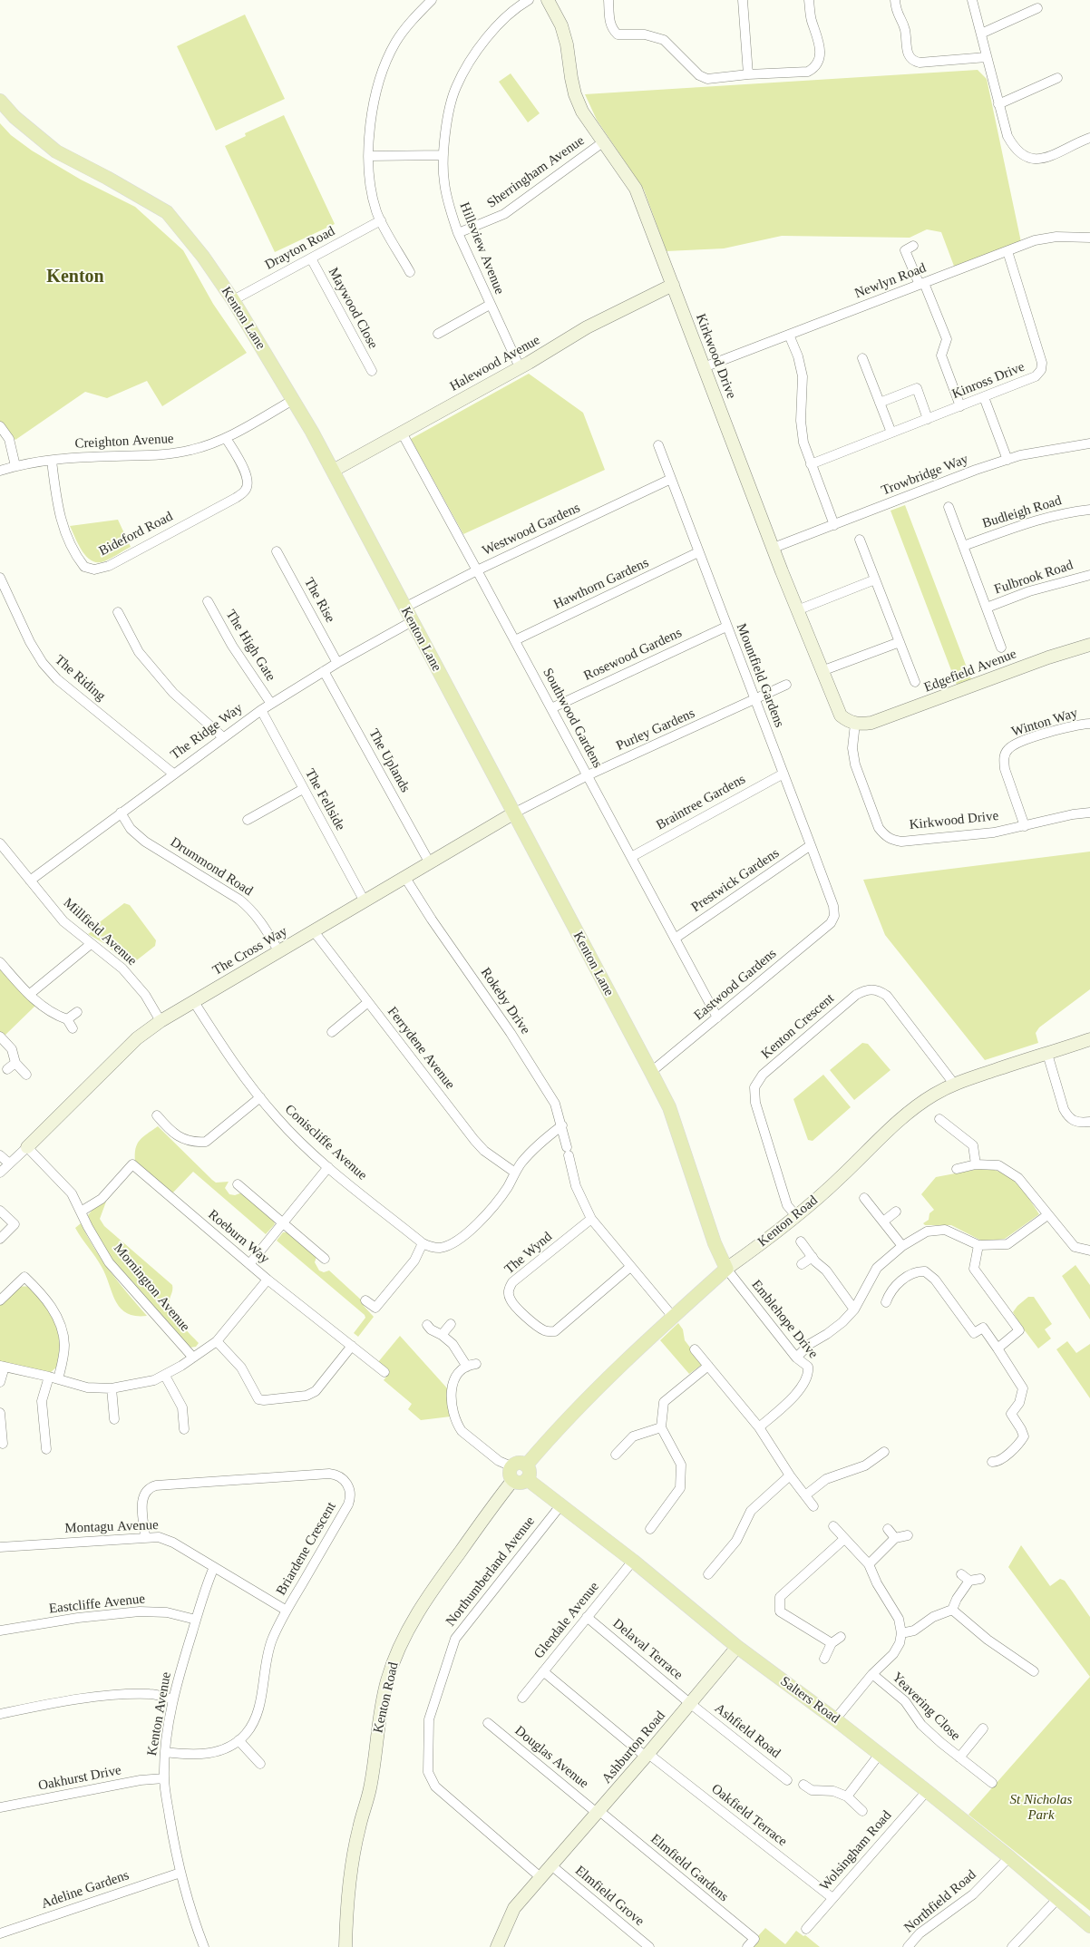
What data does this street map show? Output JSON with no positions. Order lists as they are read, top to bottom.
{
  "streets": {
    "main road": ["Kenton Lane", "Kenton Road", "Salters Road"],
    "street": [
      "Sherringham Avenue",
      "Drayton Road",
      "Hillsview Avenue",
      "Newlyn Road",
      "Maywood Close",
      "Kirkwood Drive",
      "Halewood Avenue",
      "Kinross Drive",
      "Creighton Avenue",
      "Trowbridge Way",
      "Budleigh Road",
      "Westwood Gardens",
      "Bideford Road",
      "Fulbrook Road",
      "Hawthorn Gardens",
      "The Rise",
      "The High Gate",
      "Rosewood Gardens",
      "Edgefield Avenue",
      "Mountfield Gardens",
      "The Riding",
      "Southwood Gardens",
      "Winton Way",
      "Purley Gardens",
      "The Ridge Way",
      "The Uplands",
      "The Fellside",
      "Braintree Gardens",
      "Drummond Road",
      "Prestwick Gardens",
      "Millfield Avenue",
      "The Cross Way",
      "Eastwood Gardens",
      "Rokeby Drive",
      "Kenton Crescent",
      "Ferrydene Avenue",
      "Coniscliffe Avenue",
      "Roeburn Way",
      "The Wynd",
      "Mornington Avenue",
      "Emblehope Drive",
      "Montagu Avenue",
      "Briardene Crescent",
      "Northumberland Avenue",
      "Eastcliffe Avenue",
      "Glendale Avenue",
      "Delaval Terrace",
      "Yeavering Close",
      "Kenton Avenue",
      "Ashfield Road",
      "Ashburton Road",
      "Douglas Avenue",
      "Oakhurst Drive",
      "Oakfield Terrace",
      "Wolsingham Road",
      "Elmfield Gardens",
      "Adeline Gardens",
      "Elmfield Grove",
      "Northfield Road"
    ]
  },
  "crossings": [
    ["Sherringham Avenue", "Hillsview Avenue"],
    ["Sherringham Avenue", "Kirkwood Drive"],
    ["Drayton Road", "Maywood Close"],
    ["Drayton Road", "Kenton Lane"],
    ["Hillsview Avenue", "Halewood Avenue"],
    ["Newlyn Road", "Kirkwood Drive"],
    ["Newlyn Road", "Kinross Drive"],
    ["Kenton Lane", "Halewood Avenue"],
    ["Kenton Lane", "Creighton Avenue"],
    ["Kenton Lane", "Westwood Gardens"],
    ["Kenton Lane", "Purley Gardens"],
    ["Kenton Lane", "The Ridge Way"],
    ["Kenton Lane", "The Cross Way"],
    ["Kenton Lane", "Eastwood Gardens"],
    ["Kenton Lane", "Kenton Road"],
    ["Kenton Lane", "Emblehope Drive"],
    ["Kirkwood Drive", "Halewood Avenue"],
    ["Kirkwood Drive", "Trowbridge Way"],
    ["Kirkwood Drive", "Edgefield Avenue"],
    ["Kirkwood Drive", "Winton Way"],
    ["Halewood Avenue", "Southwood Gardens"],
    ["Creighton Avenue", "Bideford Road"],
    ["Westwood Gardens", "Mountfield Gardens"],
    ["Westwood Gardens", "Southwood Gardens"],
    ["Hawthorn Gardens", "Mountfield Gardens"],
    ["Hawthorn Gardens", "Southwood Gardens"],
    ["The Rise", "The Ridge Way"],
    ["The High Gate", "The Ridge Way"],
    ["Rosewood Gardens", "Mountfield Gardens"],
    ["Rosewood Gardens", "Southwood Gardens"],
    ["Mountfield Gardens", "Purley Gardens"],
    ["Mountfield Gardens", "Braintree Gardens"],
    ["Mountfield Gardens", "Prestwick Gardens"],
    ["Mountfield Gardens", "Eastwood Gardens"],
    ["The Riding", "The Ridge Way"],
    ["Southwood Gardens", "Purley Gardens"],
    ["Southwood Gardens", "Braintree Gardens"],
    ["Southwood Gardens", "Prestwick Gardens"],
    ["Southwood Gardens", "Eastwood Gardens"],
    ["Purley Gardens", "The Cross Way"],
    ["The Ridge Way", "The Uplands"],
    ["The Ridge Way", "The Fellside"],
    ["The Ridge Way", "Drummond Road"],
    ["The Ridge Way", "Millfield Avenue"],
    ["The Uplands", "The Cross Way"],
    ["The Fellside", "The Cross Way"],
    ["Drummond Road", "The Cross Way"],
    ["Millfield Avenue", "The Cross Way"],
    ["The Cross Way", "Rokeby Drive"],
    ["The Cross Way", "Ferrydene Avenue"],
    ["The Cross Way", "Coniscliffe Avenue"],
    ["The Cross Way", "Mornington Avenue"],
    ["Rokeby Drive", "Kenton Road"],
    ["Rokeby Drive", "The Wynd"],
    ["Kenton Crescent", "Kenton Road"],
    ["Kenton Road", "Emblehope Drive"],
    ["Kenton Road", "Salters Road"],
    ["Roeburn Way", "Mornington Avenue"],
    ["Montagu Avenue", "Briardene Crescent"],
    ["Montagu Avenue", "Kenton Avenue"],
    ["Briardene Crescent", "Kenton Avenue"],
    ["Northumberland Avenue", "Salters Road"],
    ["Northumberland Avenue", "Ashburton Road"],
    ["Eastcliffe Avenue", "Kenton Avenue"],
    ["Glendale Avenue", "Delaval Terrace"],
    ["Glendale Avenue", "Salters Road"],
    ["Glendale Avenue", "Oakfield Terrace"],
    ["Delaval Terrace", "Ashfield Road"],
    ["Delaval Terrace", "Ashburton Road"],
    ["Salters Road", "Ashburton Road"],
    ["Salters Road", "Wolsingham Road"],
    ["Salters Road", "Northfield Road"],
    ["Kenton Avenue", "Oakhurst Drive"],
    ["Kenton Avenue", "Adeline Gardens"],
    ["Ashfield Road", "Ashburton Road"],
    ["Ashburton Road", "Douglas Avenue"],
    ["Ashburton Road", "Oakfield Terrace"],
    ["Ashburton Road", "Elmfield Gardens"],
    ["Ashburton Road", "Elmfield Grove"],
    ["Douglas Avenue", "Elmfield Gardens"],
    ["Oakfield Terrace", "Wolsingham Road"]
  ],
  "districts": ["Kenton"],
  "parks": ["St Nicholas Park"]
}
